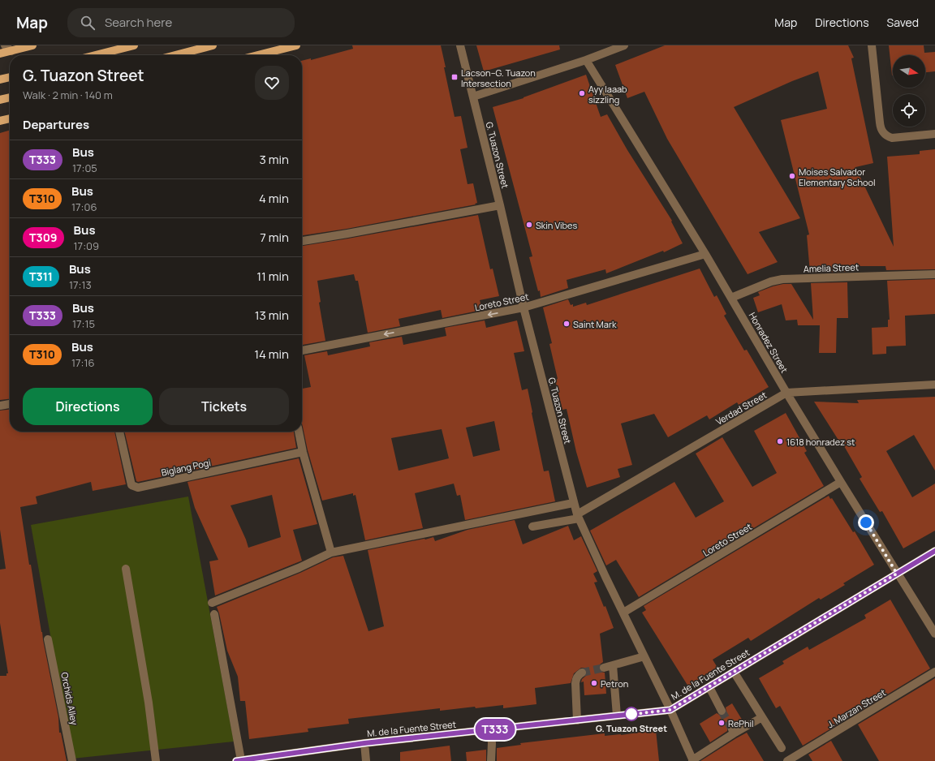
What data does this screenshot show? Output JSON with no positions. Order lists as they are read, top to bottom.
{
  "streets": {
    "street": [
      "G. Tuazon Street",
      "Amelia Street",
      "Loreto Street",
      "Honradez Street",
      "Verdad Street",
      "Biglang Pogi",
      "M. de la Fuente Street",
      "Orchids Alley",
      "J. Marzan Street"
    ]
  },
  "crossings": [
    ["G. Tuazon Street", "Loreto Street"],
    ["G. Tuazon Street", "Verdad Street"],
    ["G. Tuazon Street", "M. de la Fuente Street"],
    ["Amelia Street", "Honradez Street"],
    ["Loreto Street", "Honradez Street"],
    ["Honradez Street", "Verdad Street"],
    ["Honradez Street", "M. de la Fuente Street"]
  ],
  "places": {
    "transit": ["Lacson–G. Tuazon Intersection"],
    "other": [
      "Ayy laaab sizzling",
      "Moises Salvador Elementary School",
      "Skin Vibes",
      "Saint Mark",
      "1618 honradez st",
      "Petron",
      "G. Tuazon Street",
      "RePhil"
    ]
  },
  "lines": ["bus line T333"],
  "north": "right",
  "page": {
    "header": "Map",
    "search": "Search here",
    "nav": ["Map", "Directions", "Saved"],
    "on_map": "T333",
    "heading": [
      ["G. Tuazon Street", "Walk · 2 min · 140 m"],
      "Departures"
    ],
    "list": [
      {
        "mark": "T333",
        "name": "Bus",
        "note": "17:05",
        "value": "3 min"
      },
      {
        "mark": "T310",
        "name": "Bus",
        "note": "17:06",
        "value": "4 min"
      },
      {
        "mark": "T309",
        "name": "Bus",
        "note": "17:09",
        "value": "7 min"
      },
      {
        "mark": "T311",
        "name": "Bus",
        "note": "17:13",
        "value": "11 min"
      },
      {
        "mark": "T333",
        "name": "Bus",
        "note": "17:15",
        "value": "13 min"
      },
      {
        "mark": "T310",
        "name": "Bus",
        "note": "17:16",
        "value": "14 min"
      }
    ],
    "buttons": ["Directions", "Tickets"]
  }
}
